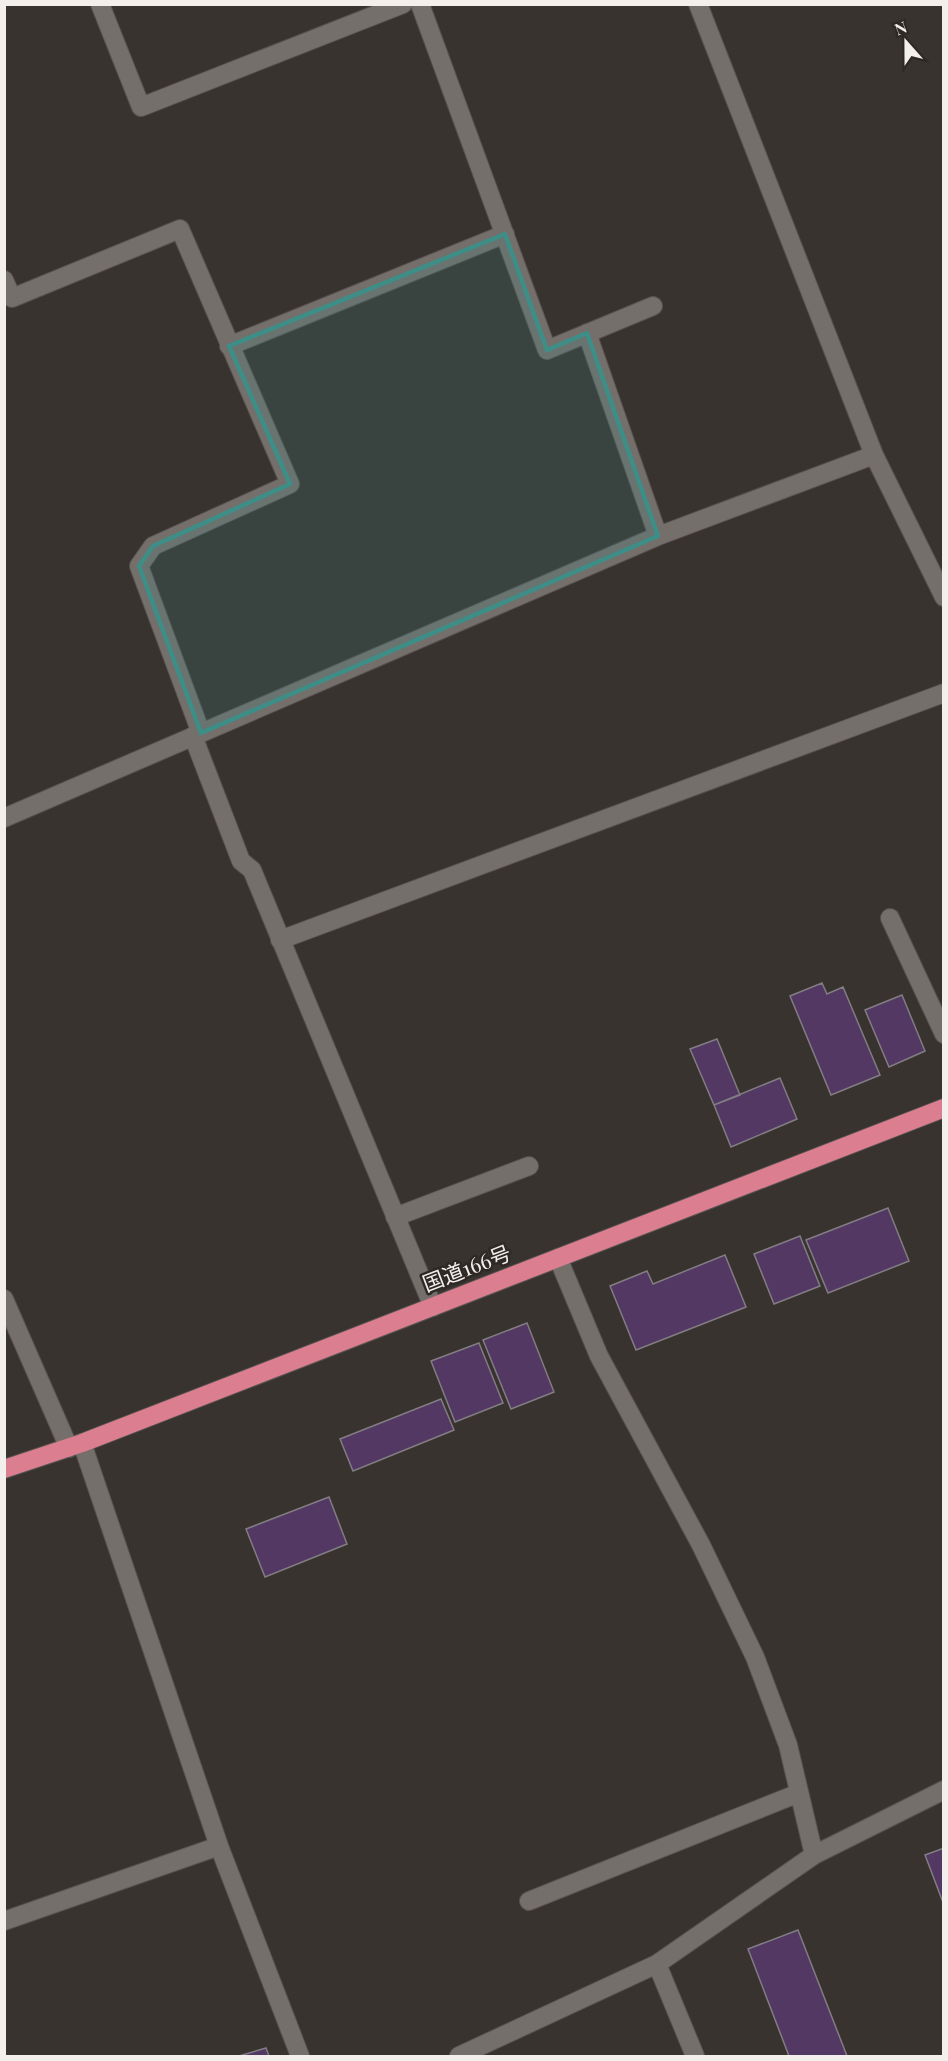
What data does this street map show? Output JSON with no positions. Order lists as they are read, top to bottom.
{
  "streets": {
    "highway": ["国道166号"]
  },
  "north": "top"
}
